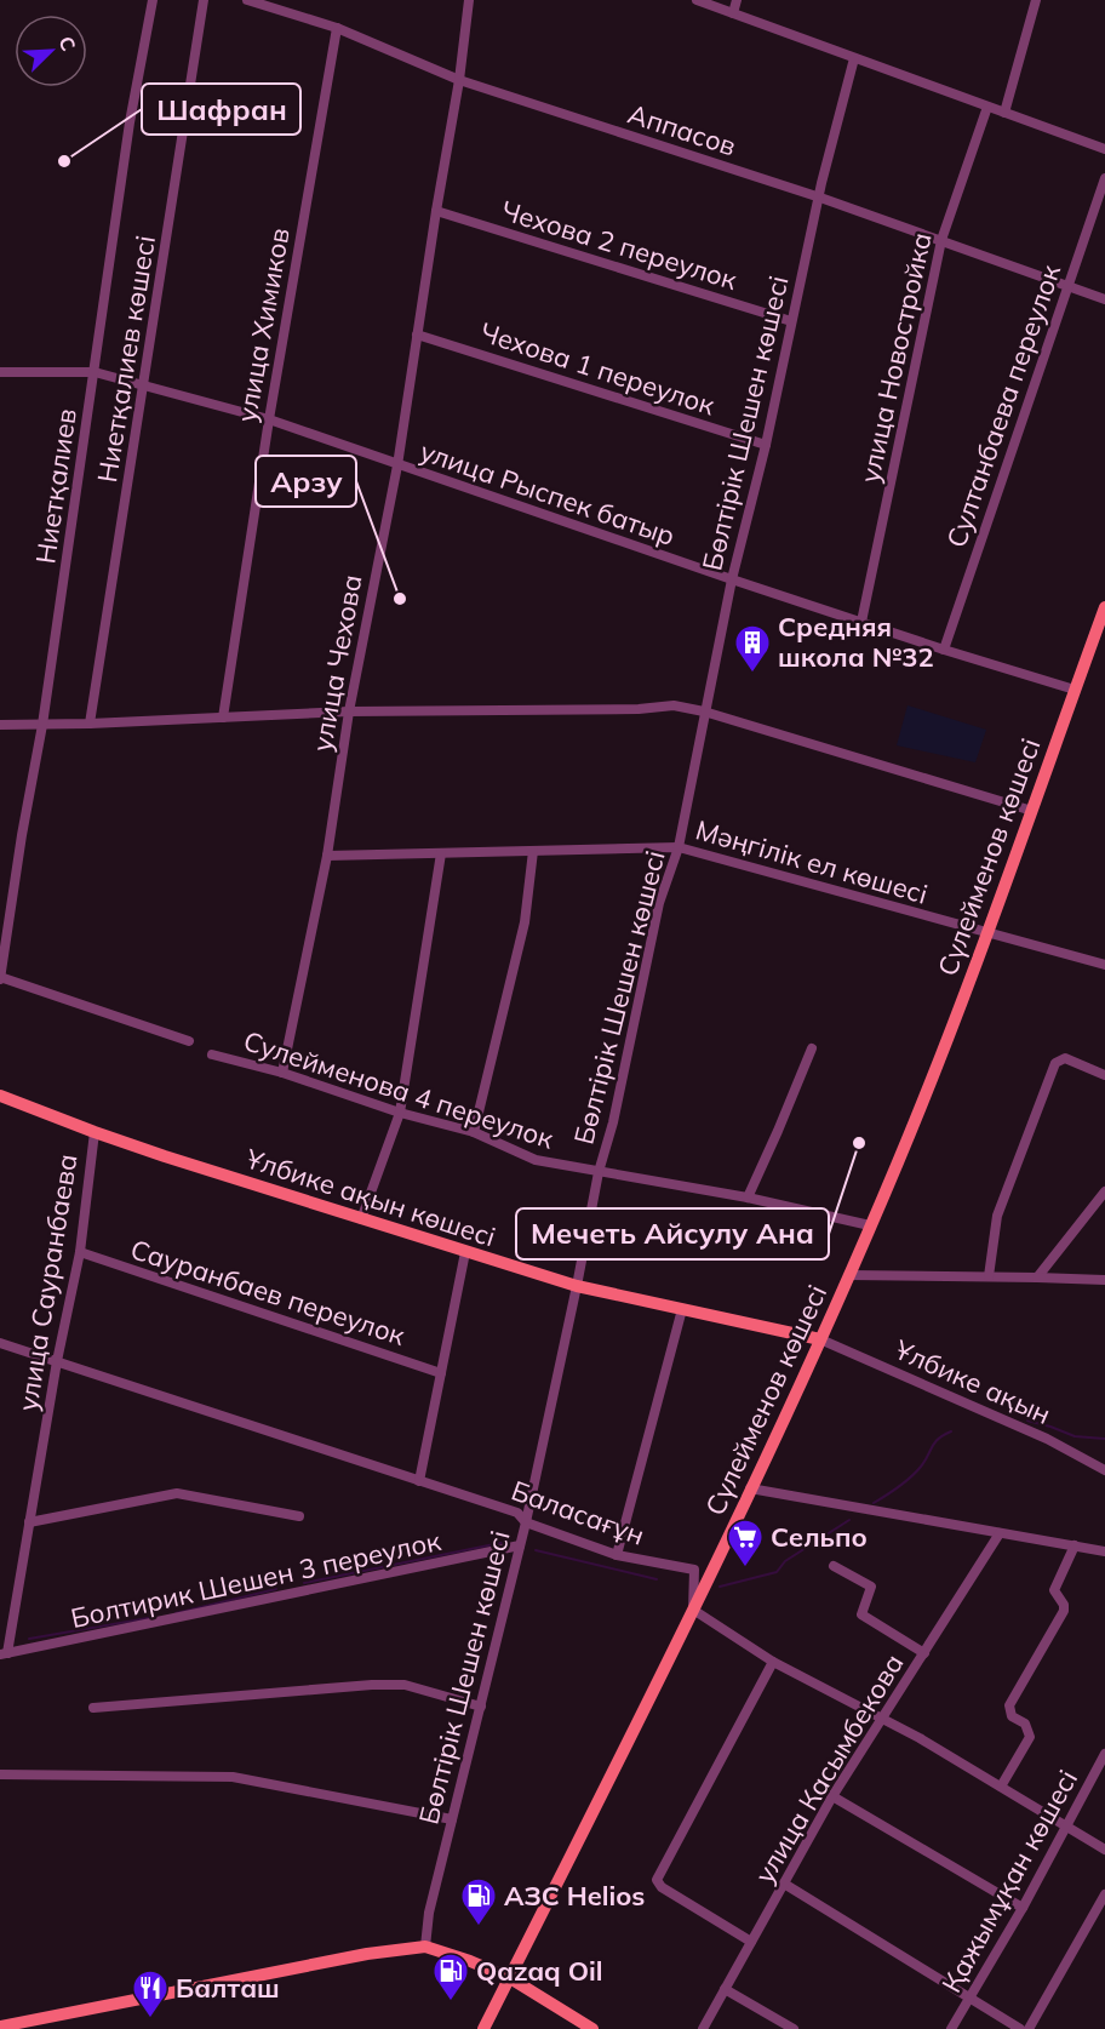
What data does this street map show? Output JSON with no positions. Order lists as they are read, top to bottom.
{
  "streets": {
    "main road": ["Сүлейменов көшесі", "Ұлбике ақын көшесі"],
    "street": [
      "Аппасов",
      "Чехова 2 переулок",
      "улица Химиков",
      "улица Новостройка",
      "Ниетқалиев көшесі",
      "Чехова 1 переулок",
      "Султанбаева переулок",
      "Бөлтірік Шешен көшесі",
      "Ниетқалиев",
      "улица Рыспек батыр",
      "улица Чехова",
      "Мәңгілік ел көшесі",
      "Сулейменова 4 переулок",
      "улица Сауранбаева",
      "Сауранбаев переулок",
      "Ұлбике ақын",
      "Баласағұн",
      "Болтирик Шешен 3 переулок",
      "улица Касымбекова",
      "Қажымұқан көшесі"
    ]
  },
  "crossings": [
    ["Аппасов", "улица Химиков"],
    ["Аппасов", "улица Новостройка"],
    ["Аппасов", "Султанбаева переулок"],
    ["Аппасов", "Бөлтірік Шешен көшесі"],
    ["Аппасов", "улица Чехова"],
    ["Чехова 2 переулок", "Бөлтірік Шешен көшесі"],
    ["Чехова 2 переулок", "улица Чехова"],
    ["улица Химиков", "улица Рыспек батыр"],
    ["улица Новостройка", "улица Рыспек батыр"],
    ["Ниетқалиев көшесі", "улица Рыспек батыр"],
    ["Чехова 1 переулок", "Бөлтірік Шешен көшесі"],
    ["Чехова 1 переулок", "улица Чехова"],
    ["Султанбаева переулок", "улица Рыспек батыр"],
    ["Бөлтірік Шешен көшесі", "улица Рыспек батыр"],
    ["Бөлтірік Шешен көшесі", "Мәңгілік ел көшесі"],
    ["Бөлтірік Шешен көшесі", "Сулейменова 4 переулок"],
    ["Бөлтірік Шешен көшесі", "Ұлбике ақын көшесі"],
    ["Бөлтірік Шешен көшесі", "Баласағұн"],
    ["Бөлтірік Шешен көшесі", "Болтирик Шешен 3 переулок"],
    ["Ниетқалиев", "улица Рыспек батыр"],
    ["улица Рыспек батыр", "улица Чехова"],
    ["улица Рыспек батыр", "Сүлейменов көшесі"],
    ["улица Чехова", "Мәңгілік ел көшесі"],
    ["улица Чехова", "Сулейменова 4 переулок"],
    ["Сүлейменов көшесі", "Мәңгілік ел көшесі"],
    ["Сүлейменов көшесі", "Сулейменова 4 переулок"],
    ["Сүлейменов көшесі", "Ұлбике ақын көшесі"],
    ["Сүлейменов көшесі", "Ұлбике ақын"],
    ["Сүлейменов көшесі", "Баласағұн"],
    ["Ұлбике ақын көшесі", "улица Сауранбаева"],
    ["Ұлбике ақын көшесі", "Ұлбике ақын"],
    ["улица Сауранбаева", "Сауранбаев переулок"],
    ["улица Сауранбаева", "Баласағұн"],
    ["улица Сауранбаева", "Болтирик Шешен 3 переулок"]
  ],
  "places": {
    "other": ["Шафран", "Арзу", "Мечеть Айсулу Ана"],
    "building": ["Средняя школа №32"],
    "supermarket": ["Сельпо"],
    "fuel station": ["АЗС Helios", "Qazaq Oil"],
    "restaurant": ["Балташ"]
  },
  "north": "top right"
}
